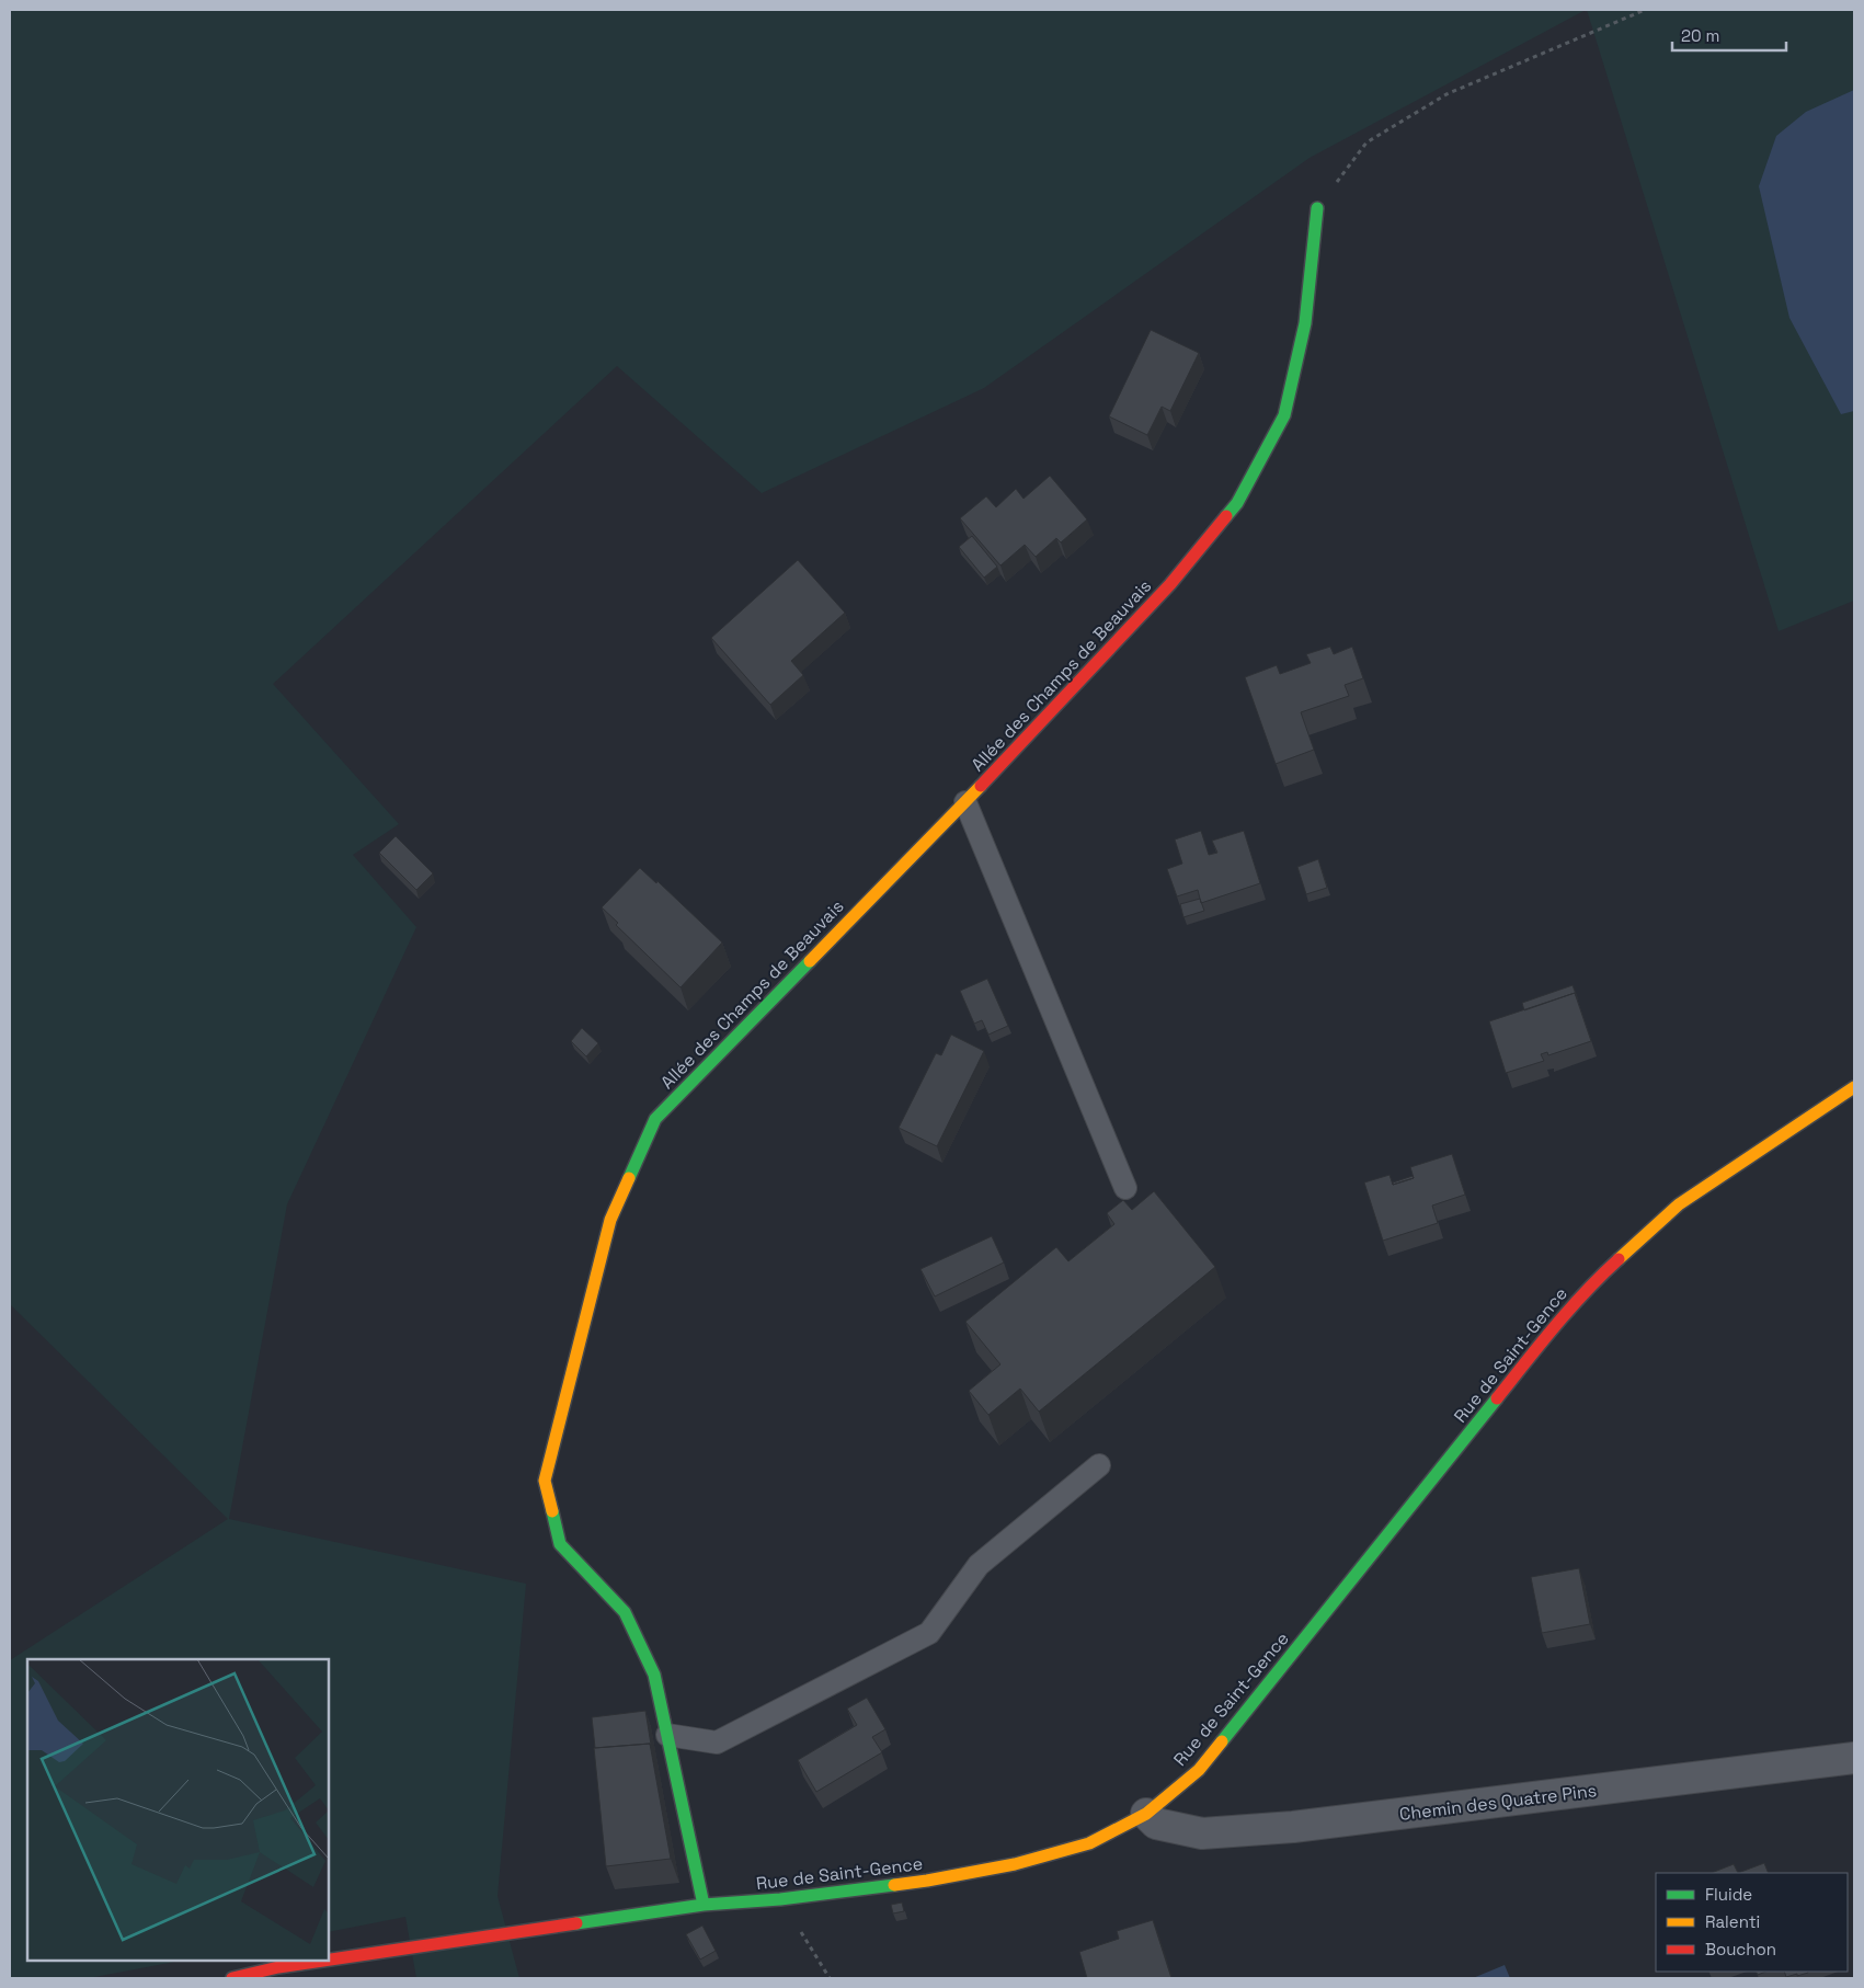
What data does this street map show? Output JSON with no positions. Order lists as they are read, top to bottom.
{
  "streets": {
    "street": ["Allée des Champs de Beauvais", "Rue de Saint-Gence", "Chemin des Quatre Pins"]
  },
  "crossings": [
    ["Allée des Champs de Beauvais", "Rue de Saint-Gence"],
    ["Rue de Saint-Gence", "Chemin des Quatre Pins"]
  ],
  "legend": ["Fluide", "Ralenti", "Bouchon"],
  "scale_bar": "20 m"
}
